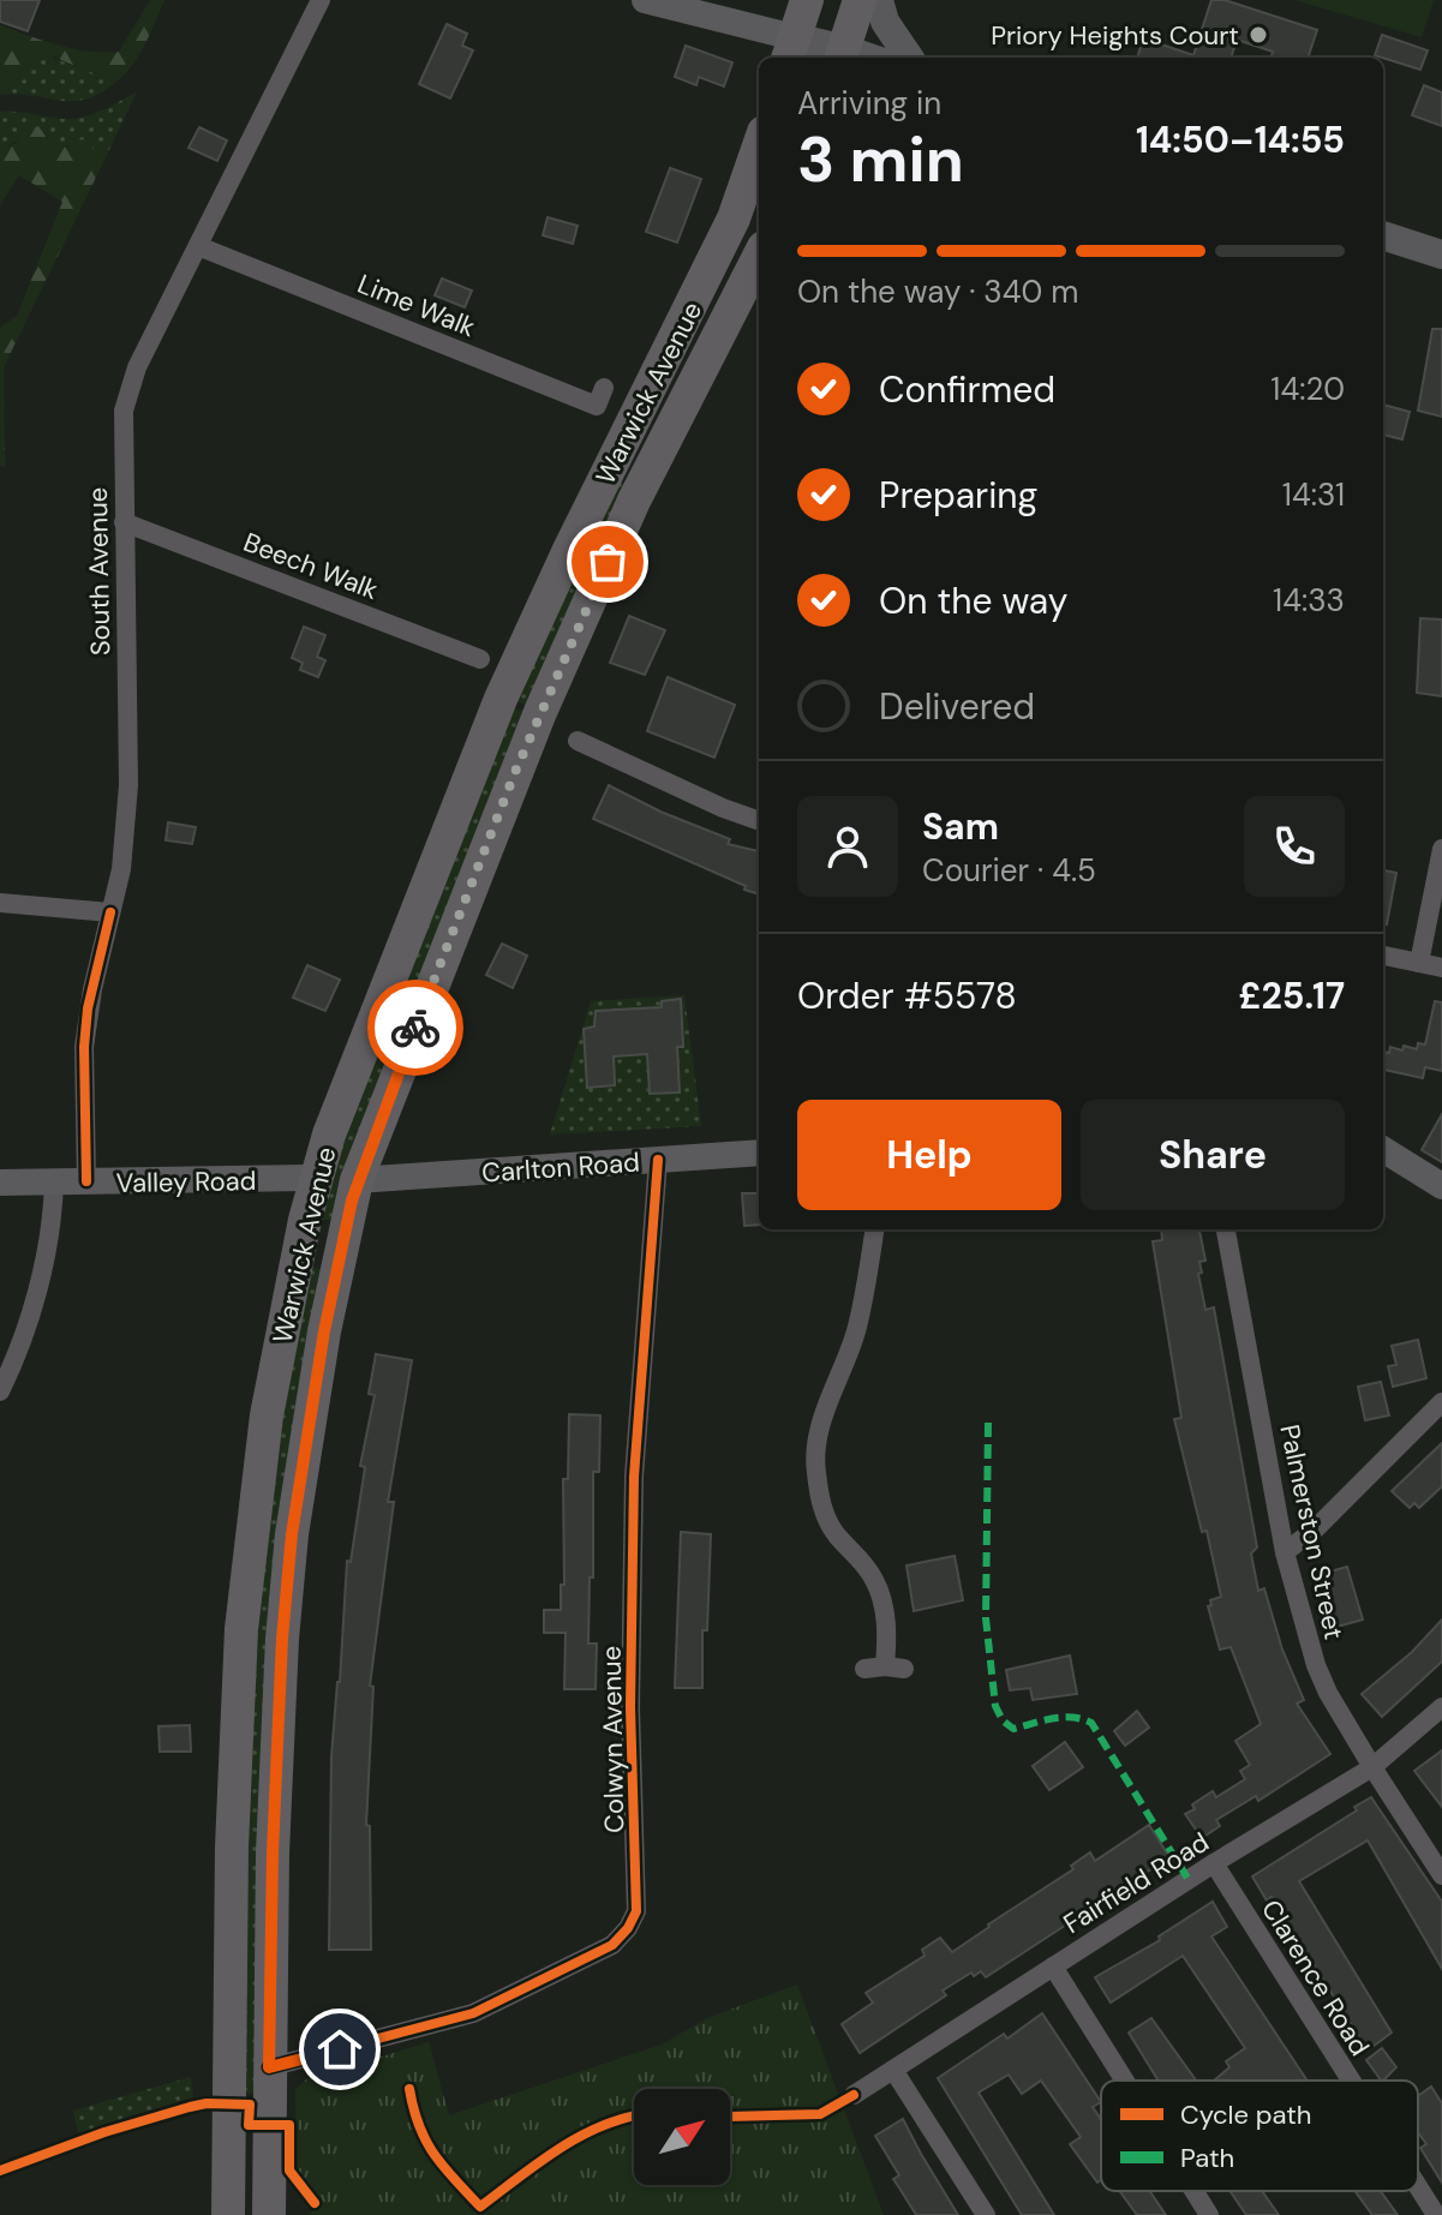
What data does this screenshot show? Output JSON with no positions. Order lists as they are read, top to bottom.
{
  "streets": {
    "highway": ["Warwick Avenue"],
    "street": [
      "Lime Walk",
      "Beech Walk",
      "South Avenue",
      "Carlton Road",
      "Valley Road",
      "Palmerston Street",
      "Colwyn Avenue",
      "Fairfield Road",
      "Clarence Road"
    ]
  },
  "crossings": [
    ["Lime Walk", "South Avenue"],
    ["Warwick Avenue", "Carlton Road"],
    ["Warwick Avenue", "Valley Road"],
    ["Warwick Avenue", "Colwyn Avenue"],
    ["Beech Walk", "South Avenue"],
    ["South Avenue", "Valley Road"],
    ["Carlton Road", "Colwyn Avenue"],
    ["Palmerston Street", "Fairfield Road"],
    ["Fairfield Road", "Clarence Road"]
  ],
  "places": ["Priory Heights Court"],
  "legend": ["Cycle path", "Path"],
  "north": "top right",
  "page": {
    "heading": ["3 min", "Arriving in", "14:50–14:55"],
    "panel": [
      "Sam",
      "Courier · 4.5",
      "Order #5578",
      "£25.17"
    ],
    "bar": "On the way · 340 m",
    "list": [
      ["Confirmed", "14:20"],
      ["Preparing", "14:31"],
      ["On the way", "14:33"],
      "Delivered"
    ],
    "buttons": ["Help", "Share"]
  }
}
